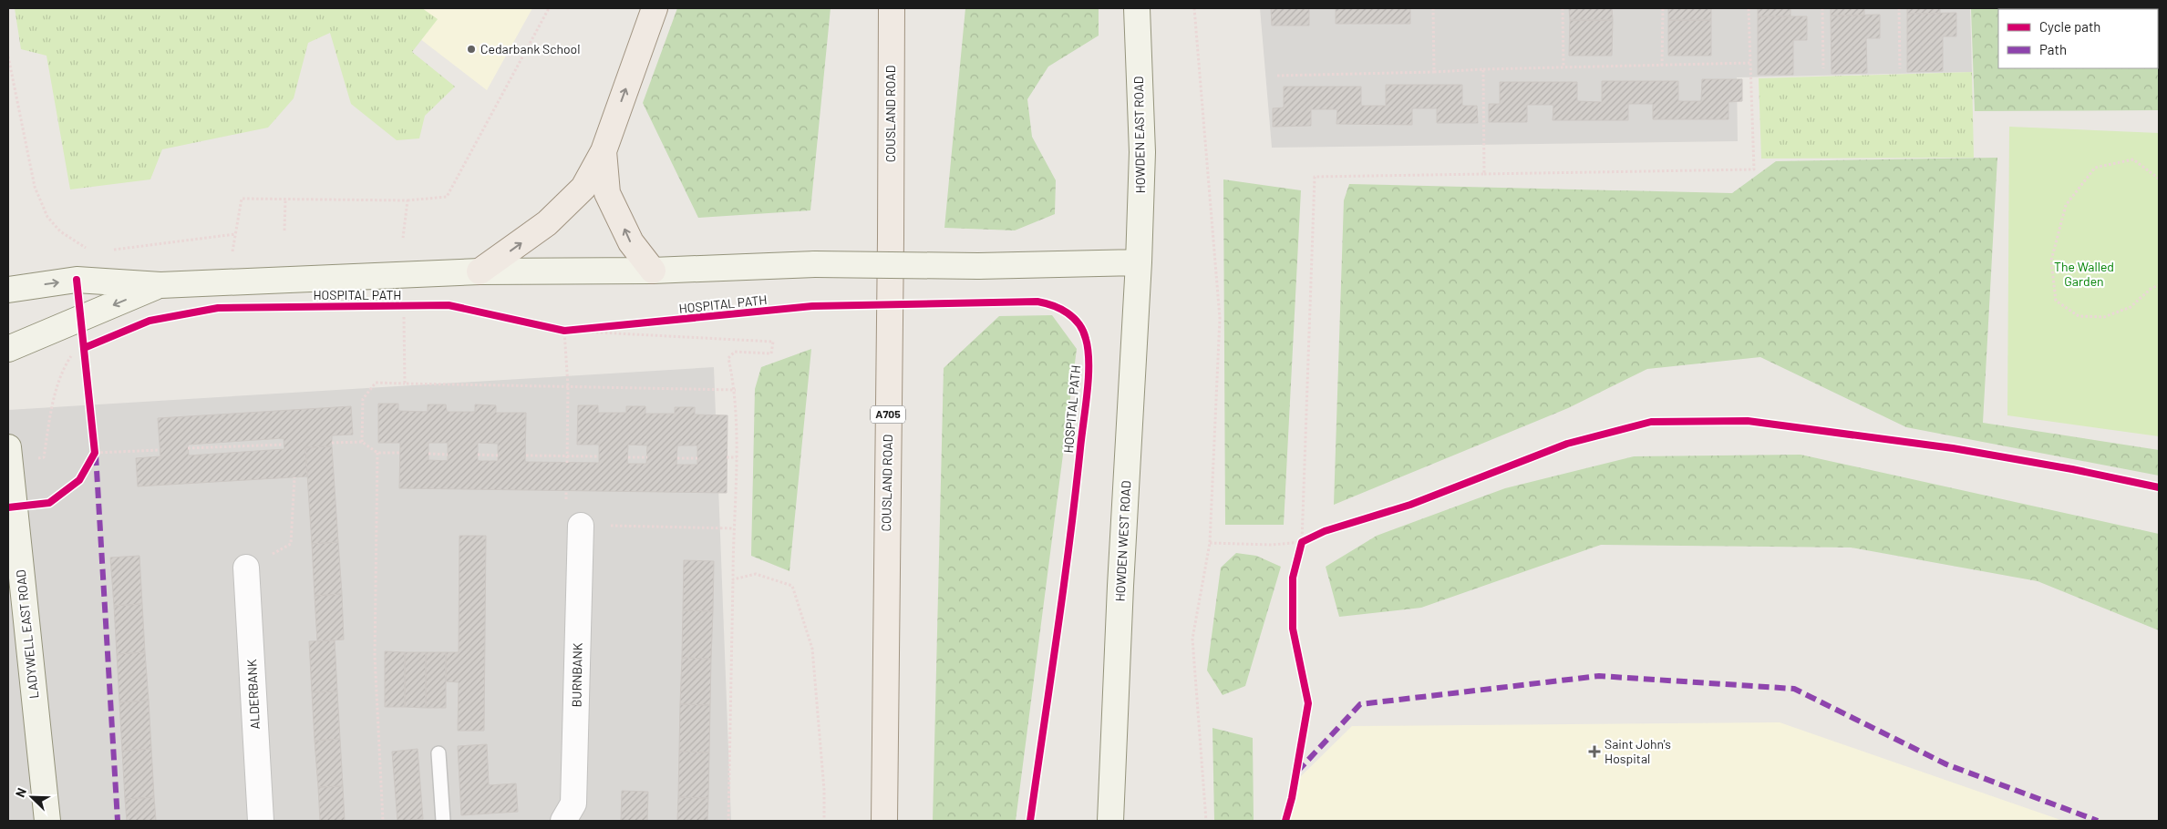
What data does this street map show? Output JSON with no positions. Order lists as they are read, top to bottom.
{
  "streets": {
    "main road": ["COUSLAND ROAD", "A705"],
    "street": [
      "HOWDEN EAST ROAD",
      "HOWDEN WEST ROAD",
      "LADYWELL EAST ROAD",
      "BURNBANK",
      "ALDERBANK"
    ],
    "cycle path": ["HOSPITAL PATH"]
  },
  "crossings": [
    ["HOWDEN EAST ROAD", "HOWDEN WEST ROAD"]
  ],
  "parks": ["The Walled Garden"],
  "places": {
    "other": ["Cedarbank School"],
    "health": ["Saint John's Hospital"]
  },
  "legend": ["Cycle path", "Path"],
  "north": "top left"
}
